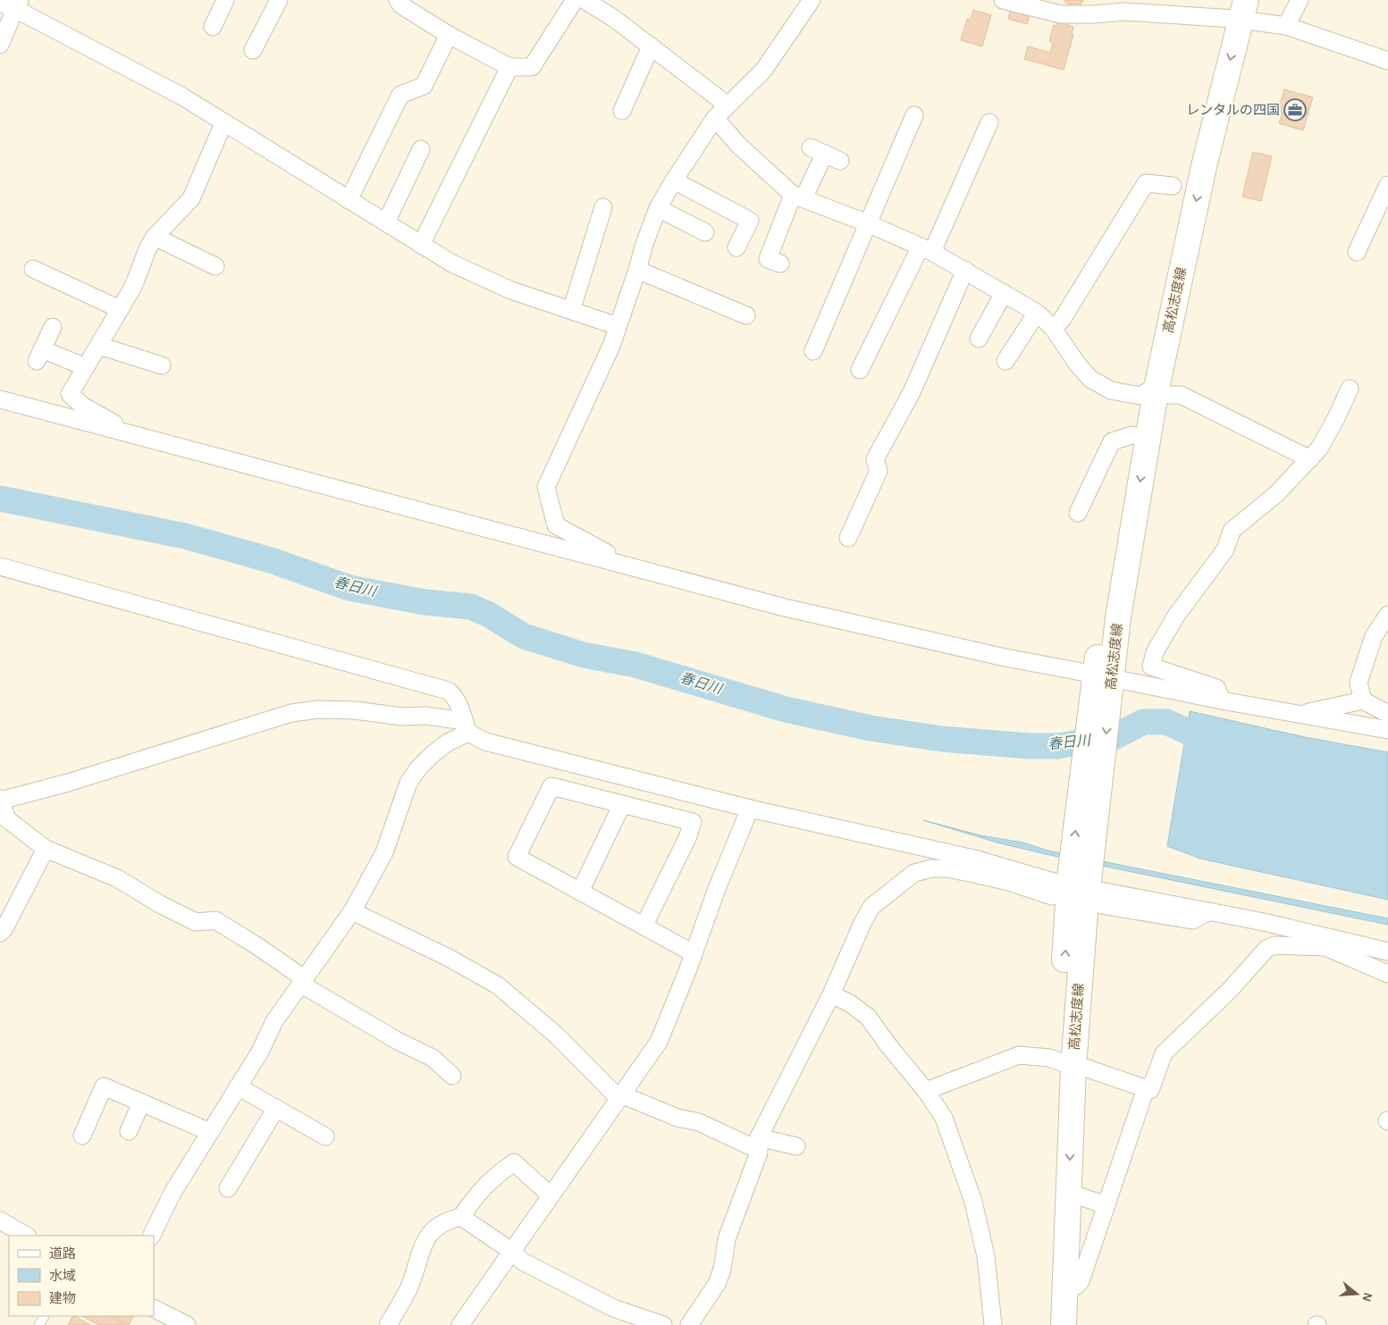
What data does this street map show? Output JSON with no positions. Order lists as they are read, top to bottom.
{
  "streets": {
    "main road": ["高松志度線"]
  },
  "water": ["春日川"],
  "places": {
    "office": ["レンタルの四国"]
  },
  "legend": ["道路", "水域", "建物"],
  "north": "right"
}
